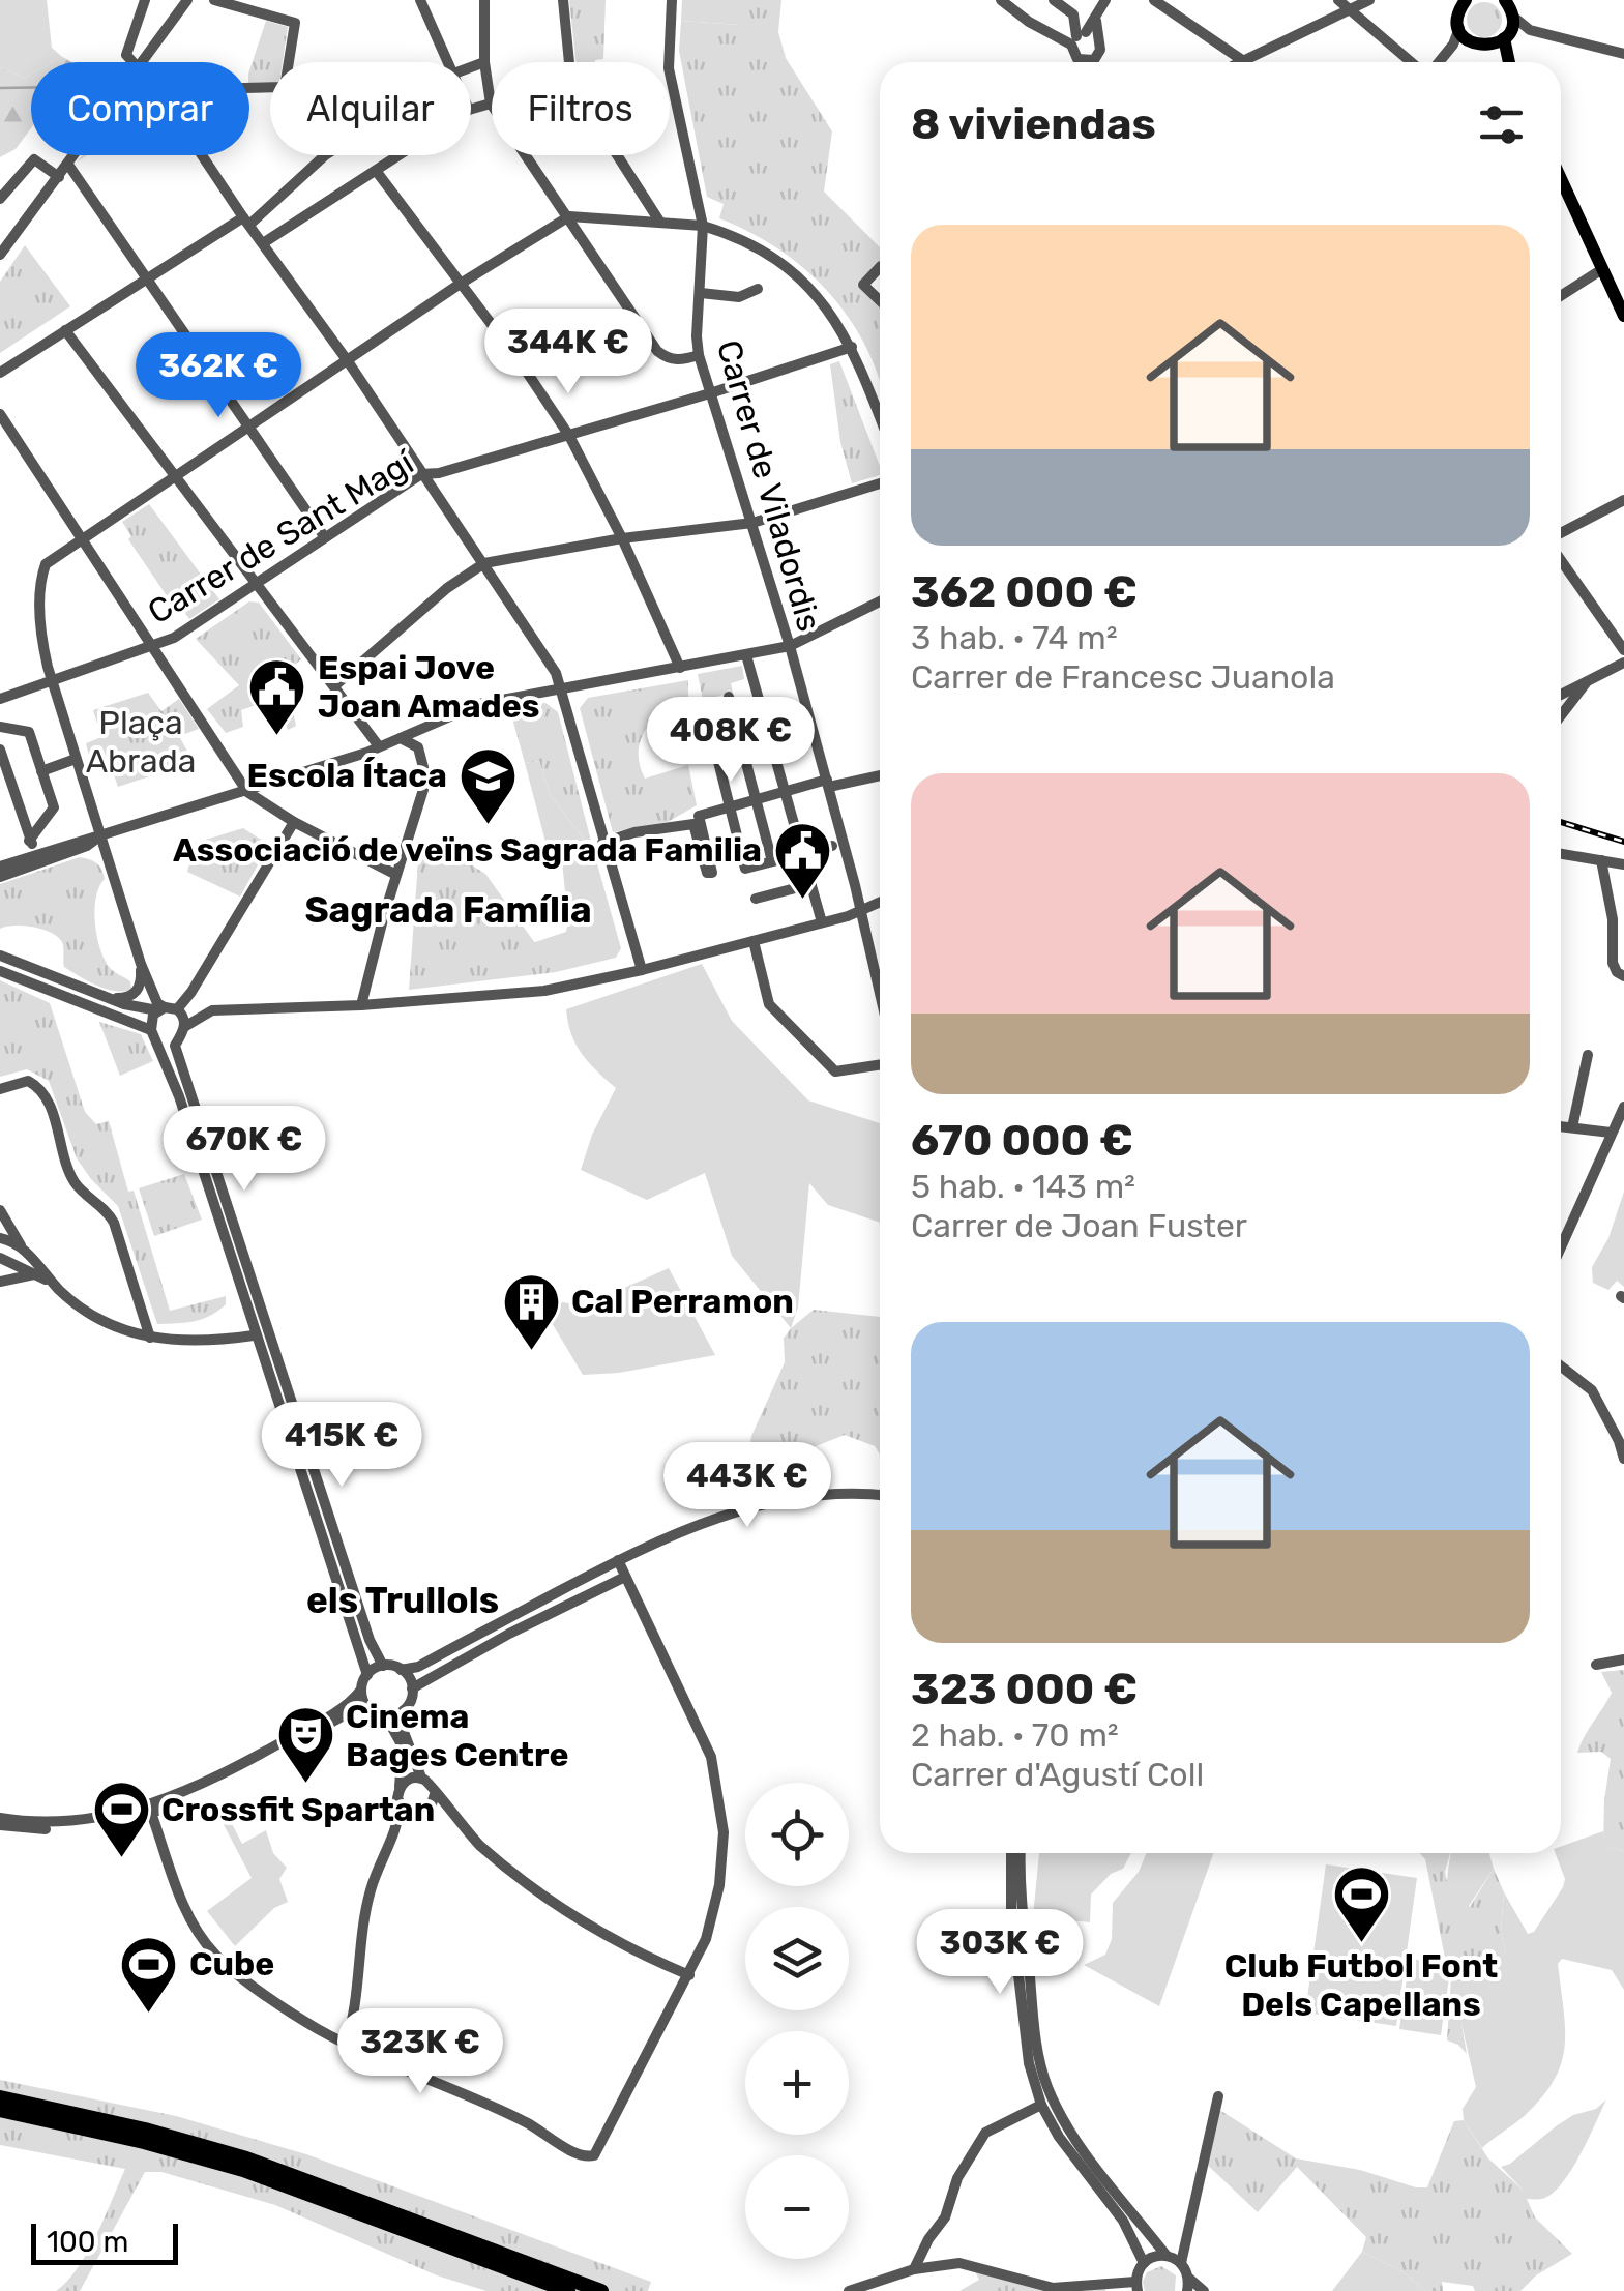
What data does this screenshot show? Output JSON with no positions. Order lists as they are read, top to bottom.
{
  "streets": {
    "street": ["Carrer de Viladordis", "Carrer de Sant Magí"]
  },
  "crossings": [
    ["Carrer de Viladordis", "Carrer de Sant Magí"]
  ],
  "districts": ["Sagrada Família", "els Trullols"],
  "parks": ["Plaça Abrada"],
  "places": {
    "public building": ["Espai Jove Joan Amades", "Associació de veïns Sagrada Familia"],
    "school or university": ["Escola Ítaca"],
    "building": ["Cal Perramon"],
    "theatre": ["Cinema Bages Centre"],
    "sports": ["Crossfit Spartan", "Club Futbol Font Dels Capellans", "Cube"]
  },
  "scale_bar": "100 m",
  "page": {
    "chip": ["Comprar", "Alquilar", "Filtros"],
    "heading": "8 viviendas",
    "list": [
      {
        "name": "362 000 €",
        "note": "3 hab. · 74 m² · Carrer de Francesc Juanola"
      },
      {
        "name": "670 000 €",
        "note": "5 hab. · 143 m² · Carrer de Joan Fuster"
      },
      {
        "name": "323 000 €",
        "note": "2 hab. · 70 m² · Carrer d'Agustí Coll"
      }
    ],
    "price": [
      "344K €",
      "362K €",
      "408K €",
      "670K €",
      "415K €",
      "443K €",
      "303K €",
      "323K €"
    ],
    "map_buttons": ["+", "−"],
    "scale": "100 m"
  }
}
